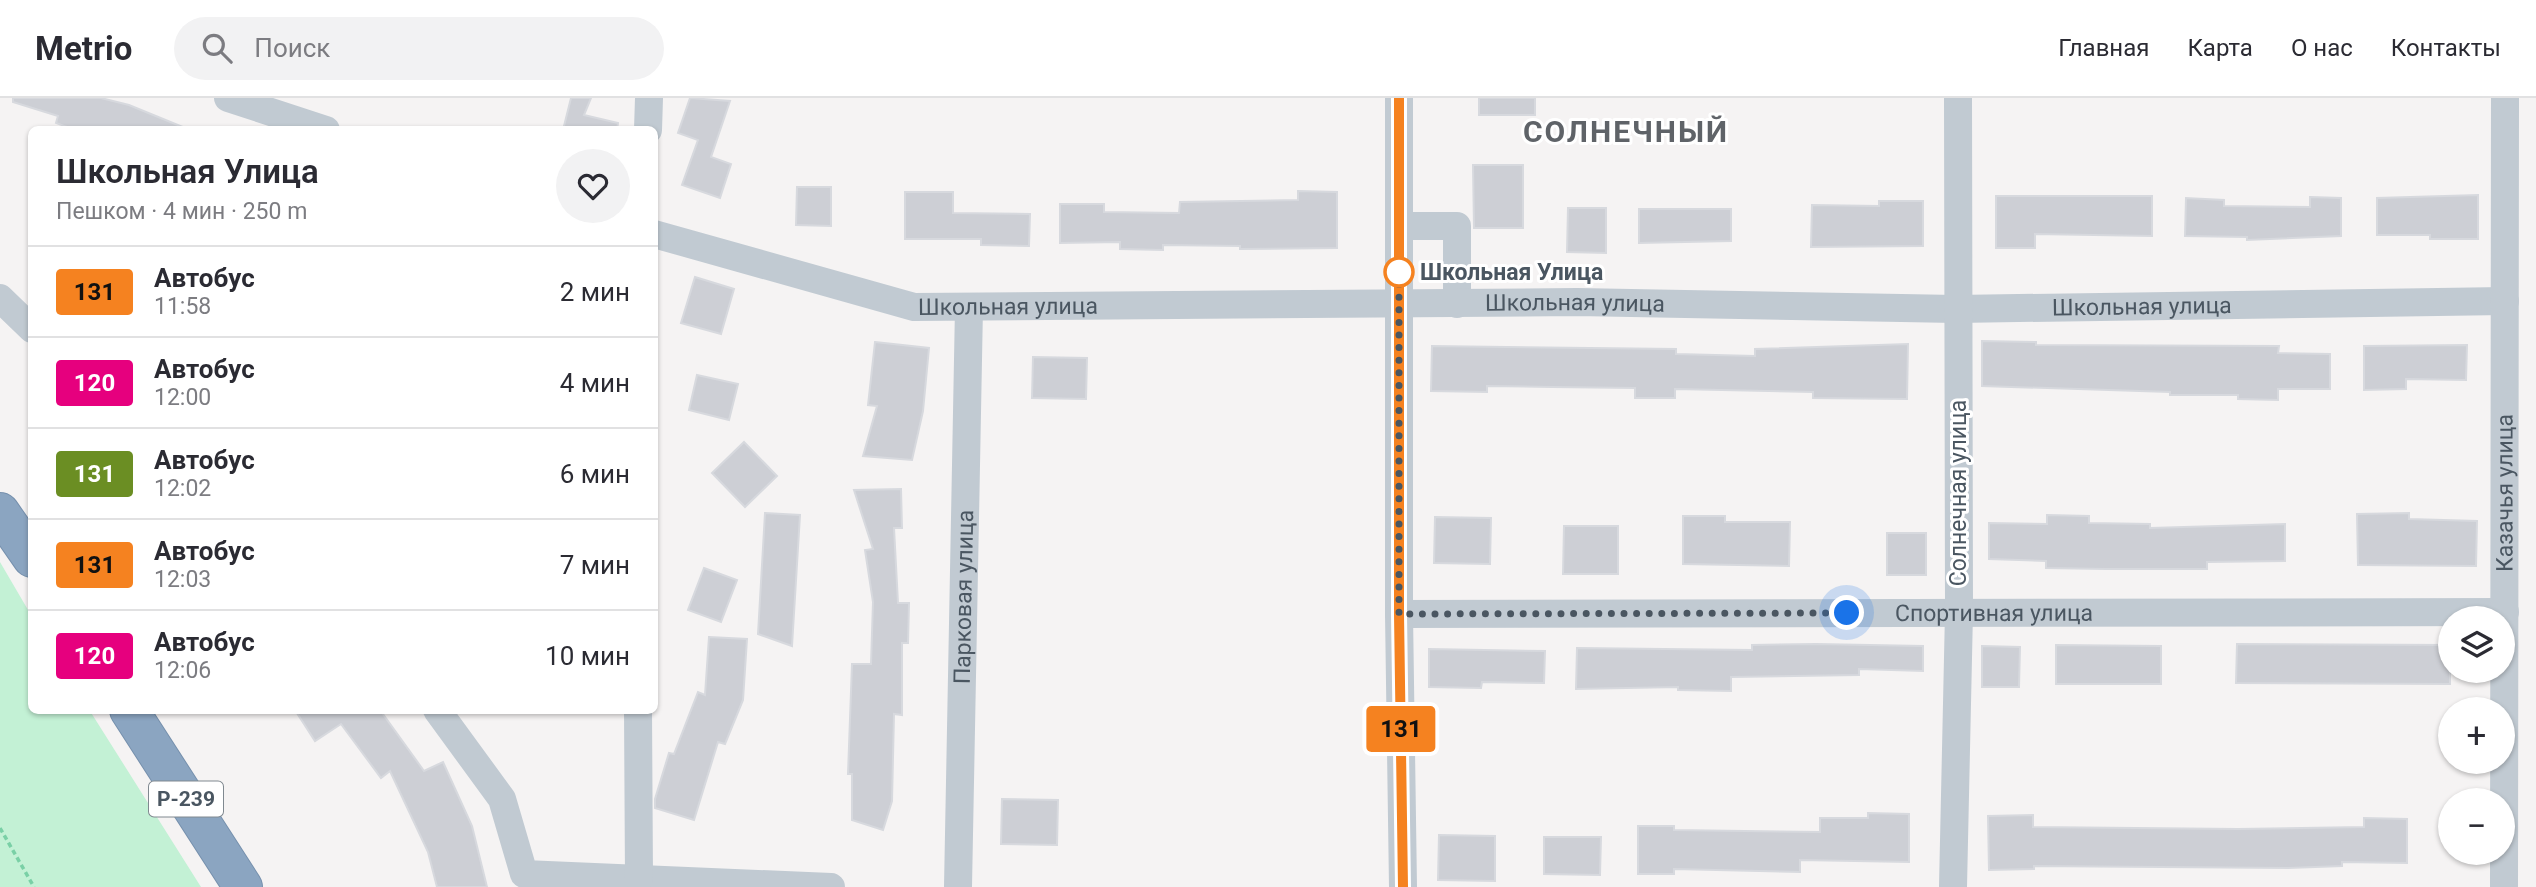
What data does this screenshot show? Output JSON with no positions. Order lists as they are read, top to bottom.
{
  "streets": {
    "highway": ["Р-239"],
    "street": [
      "Школьная улица",
      "Солнечная улица",
      "Казачья улица",
      "Парковая улица",
      "Спортивная улица"
    ]
  },
  "crossings": [
    ["Школьная улица", "Солнечная улица"],
    ["Школьная улица", "Казачья улица"],
    ["Школьная улица", "Парковая улица"],
    ["Солнечная улица", "Спортивная улица"]
  ],
  "districts": ["СОЛНЕЧНЫЙ"],
  "places": ["Школьная Улица"],
  "lines": ["bus line 131"],
  "page": {
    "header": "Metrio",
    "search": "Поиск",
    "nav": [
      "Главная",
      "Карта",
      "О нас",
      "Контакты"
    ],
    "on_map": "131",
    "heading": ["Школьная Улица", "Пешком · 4 мин · 250 m"],
    "list": [
      {
        "mark": "131",
        "name": "Автобус",
        "note": "11:58",
        "value": "2 мин"
      },
      {
        "mark": "120",
        "name": "Автобус",
        "note": "12:00",
        "value": "4 мин"
      },
      {
        "mark": "131",
        "name": "Автобус",
        "note": "12:02",
        "value": "6 мин"
      },
      {
        "mark": "131",
        "name": "Автобус",
        "note": "12:03",
        "value": "7 мин"
      },
      {
        "mark": "120",
        "name": "Автобус",
        "note": "12:06",
        "value": "10 мин"
      }
    ],
    "map_buttons": ["+", "−"]
  }
}
